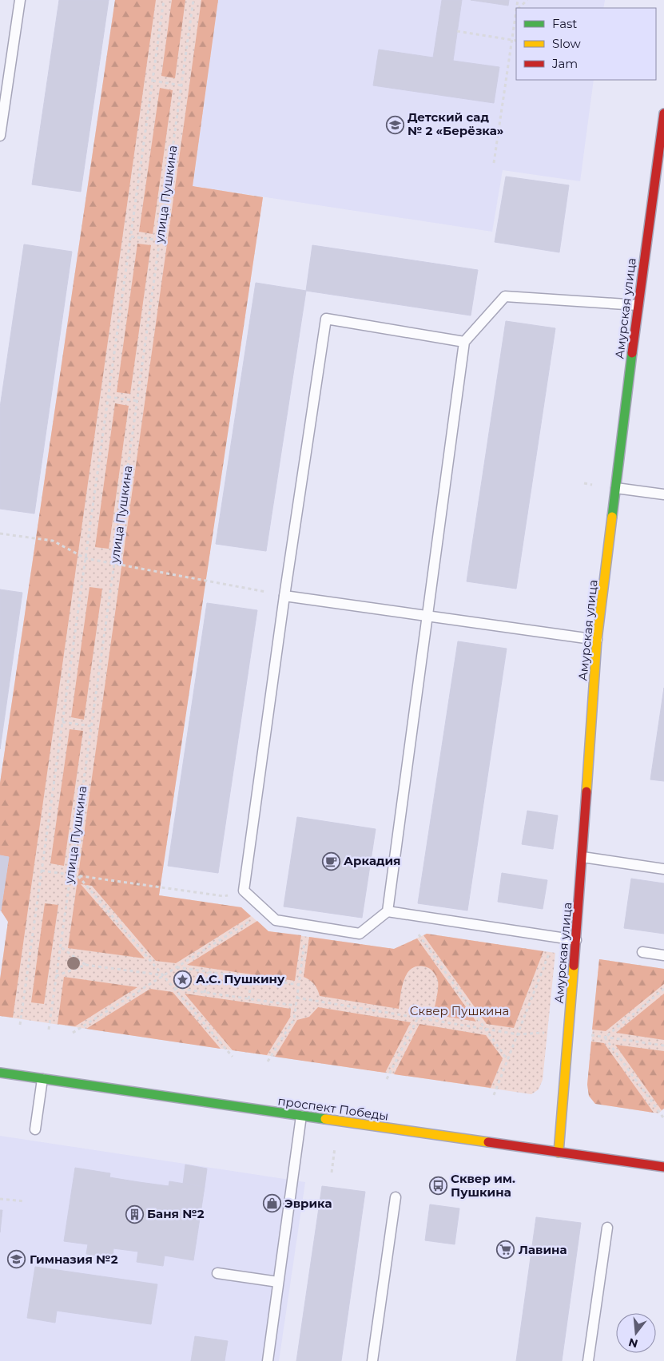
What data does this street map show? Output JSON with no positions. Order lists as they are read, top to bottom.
{
  "streets": {
    "street": ["Амурская улица", "проспект Победы"],
    "path": ["улица Пушкина"]
  },
  "crossings": [
    ["Амурская улица", "проспект Победы"]
  ],
  "parks": ["Сквер Пушкина"],
  "places": {
    "school or university": ["Детский сад № 2 «Берёзка»", "Гимназия №2"],
    "cafe": ["Аркадия"],
    "place": ["А.С. Пушкину"],
    "bus stop": ["Сквер им. Пушкина"],
    "shop": ["Эврика"],
    "building": ["Баня №2"],
    "supermarket": ["Лавина"]
  },
  "legend": ["Fast", "Slow", "Jam"],
  "north": "bottom"
}
